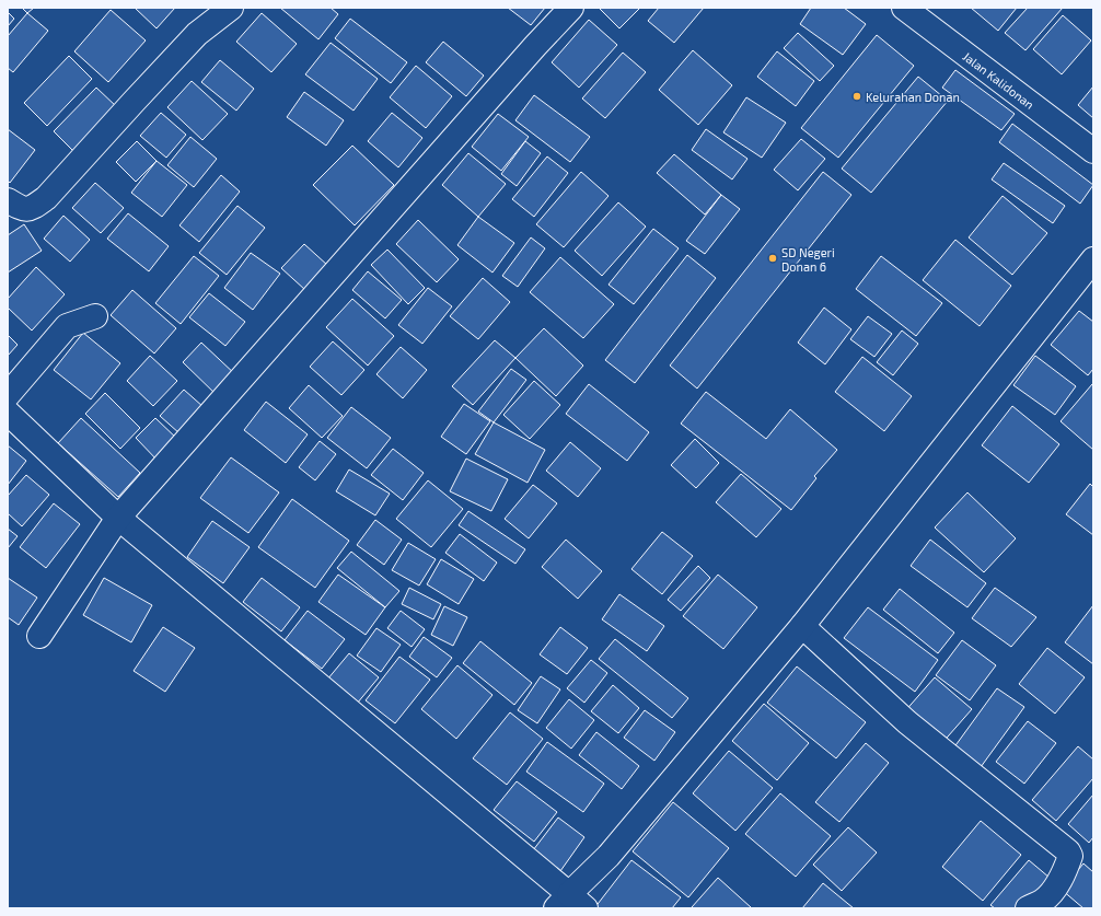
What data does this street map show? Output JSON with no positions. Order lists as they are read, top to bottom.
{
  "streets": {
    "street": ["Jalan Kalidonan"]
  },
  "places": ["Kelurahan Donan", "SD Negeri Donan 6"]
}
